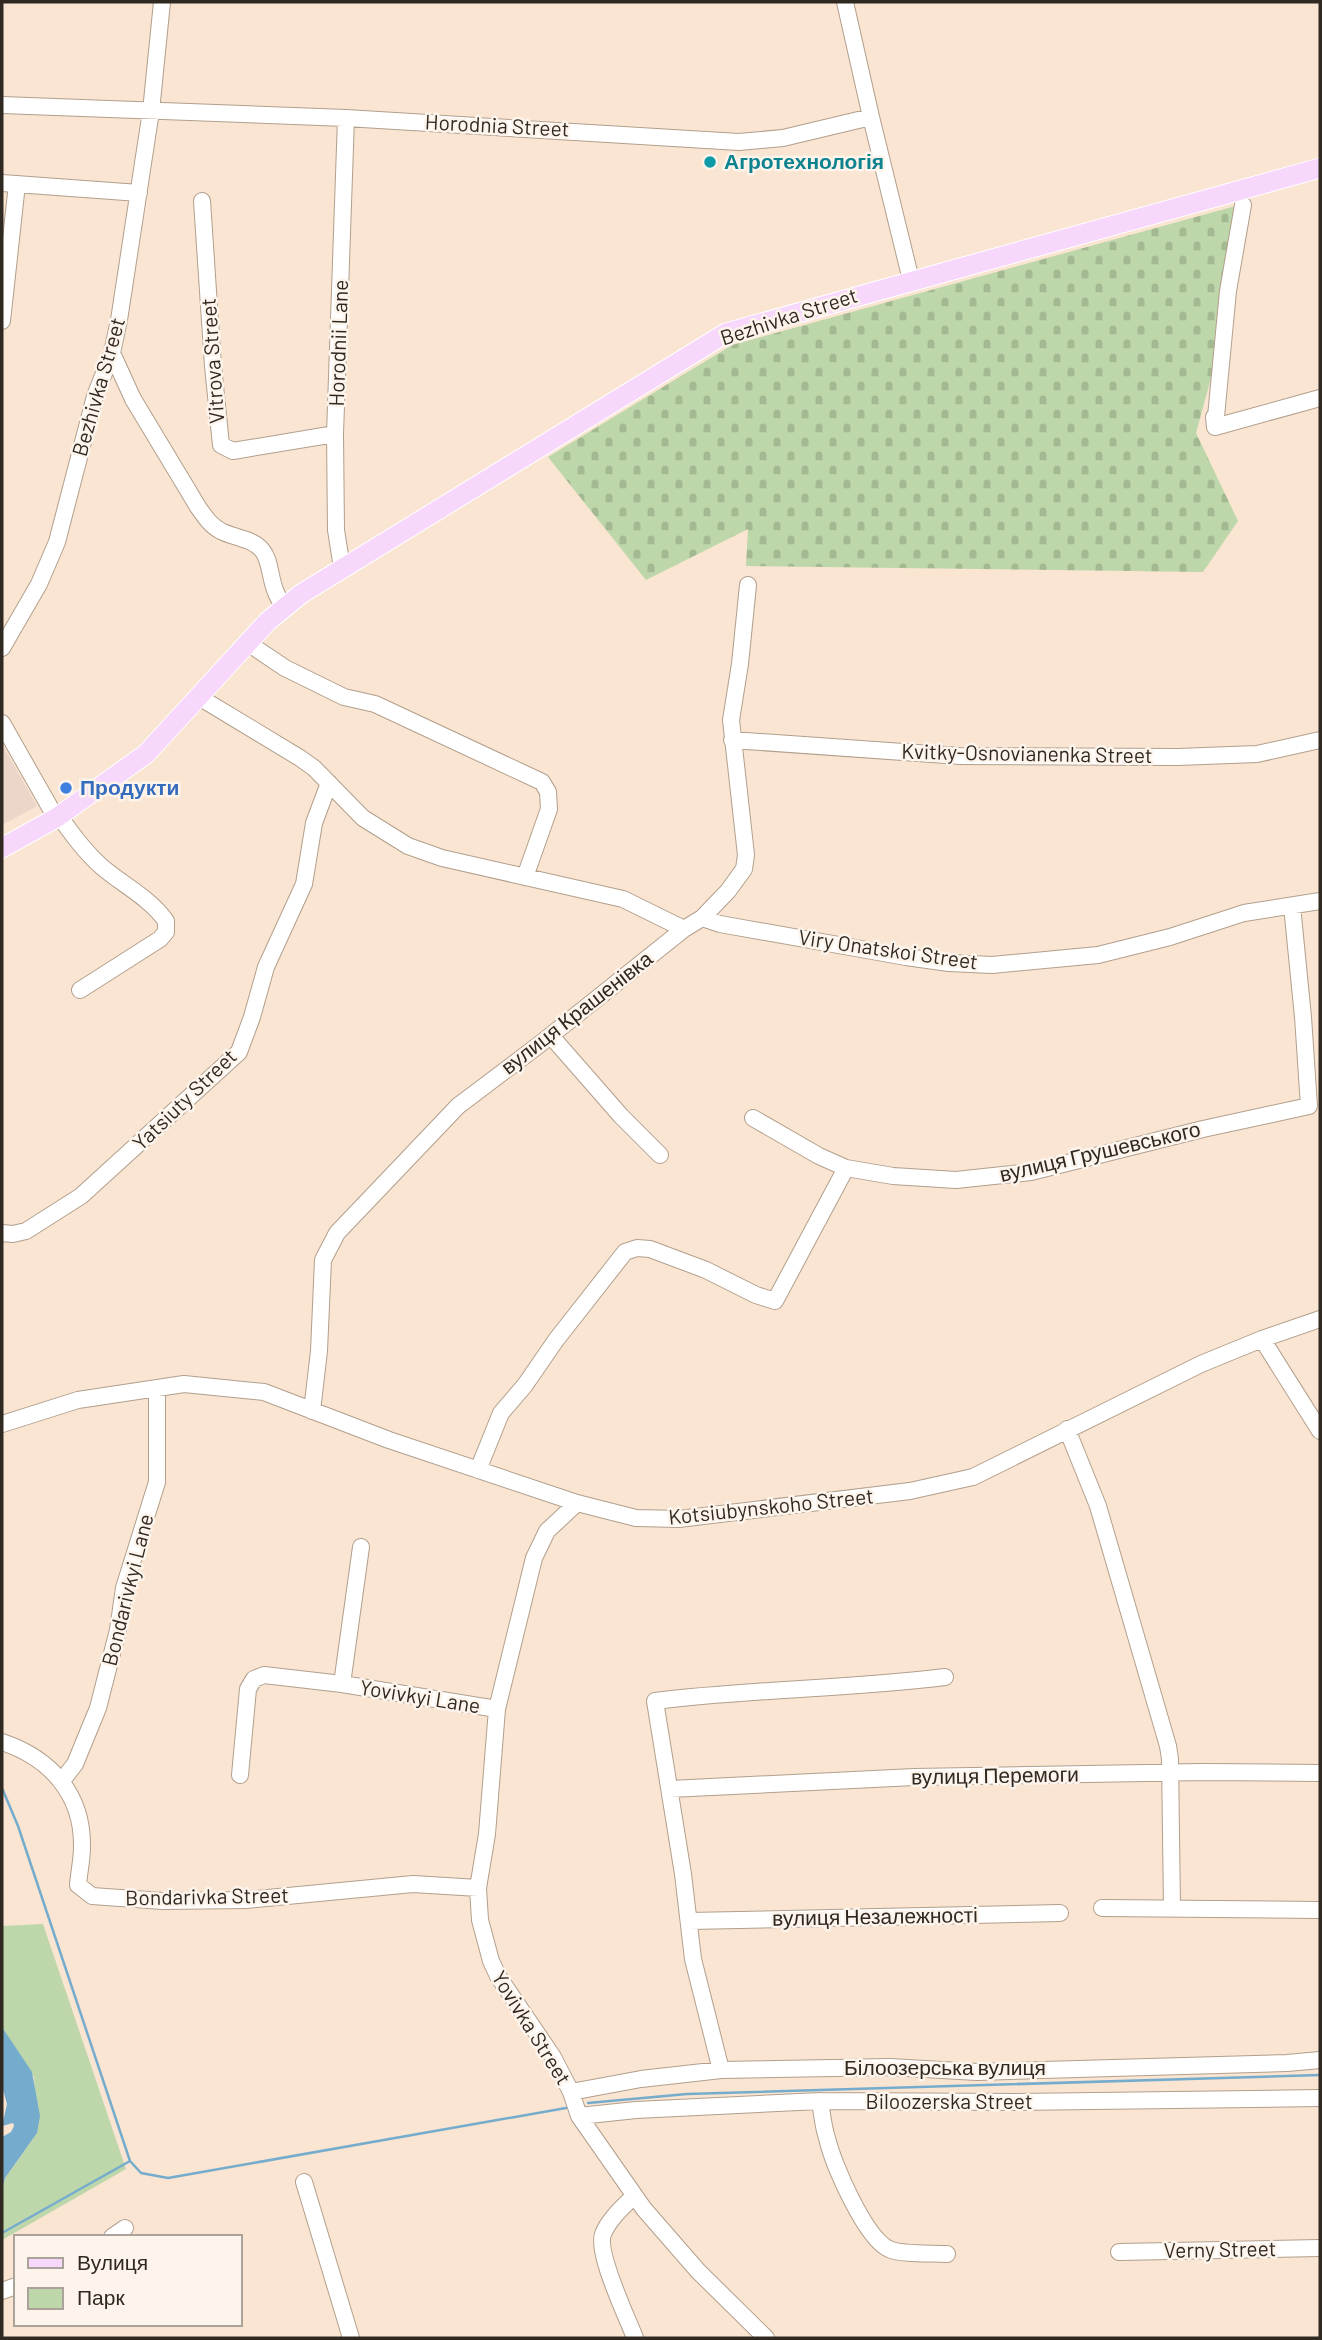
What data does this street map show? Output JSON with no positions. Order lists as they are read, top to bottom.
{
  "streets": {
    "main road": ["Bezhivka Street"],
    "street": [
      "Horodnia Street",
      "Horodnii Lane",
      "Vitrova Street",
      "Kvitky-Osnovianenka Street",
      "Viry Onatskoi Street",
      "вулиця Крашенівка",
      "Yatsiuty Street",
      "вулиця Грушевського",
      "Kotsiubynskoho Street",
      "Bondarivkyi Lane",
      "Yovivkyi Lane",
      "вулиця Перемоги",
      "Bondarivka Street",
      "вулиця Незалежності",
      "Yovivka Street",
      "Білоозерська вулиця",
      "Biloozerska Street",
      "Verny Street"
    ]
  },
  "crossings": [
    ["Horodnia Street", "Bezhivka Street"],
    ["Horodnia Street", "Horodnii Lane"],
    ["Bezhivka Street", "Horodnii Lane"],
    ["Horodnii Lane", "Vitrova Street"],
    ["Kvitky-Osnovianenka Street", "вулиця Крашенівка"],
    ["Viry Onatskoi Street", "вулиця Крашенівка"],
    ["Viry Onatskoi Street", "вулиця Грушевського"],
    ["вулиця Крашенівка", "Kotsiubynskoho Street"],
    ["Kotsiubynskoho Street", "Bondarivkyi Lane"],
    ["Kotsiubynskoho Street", "Yovivka Street"],
    ["Bondarivkyi Lane", "Bondarivka Street"],
    ["Yovivkyi Lane", "Yovivka Street"],
    ["Bondarivka Street", "Yovivka Street"],
    ["Yovivka Street", "Білоозерська вулиця"],
    ["Yovivka Street", "Biloozerska Street"]
  ],
  "places": ["Агротехнологія", "Продукти"],
  "legend": ["Вулиця", "Парк"]
}
